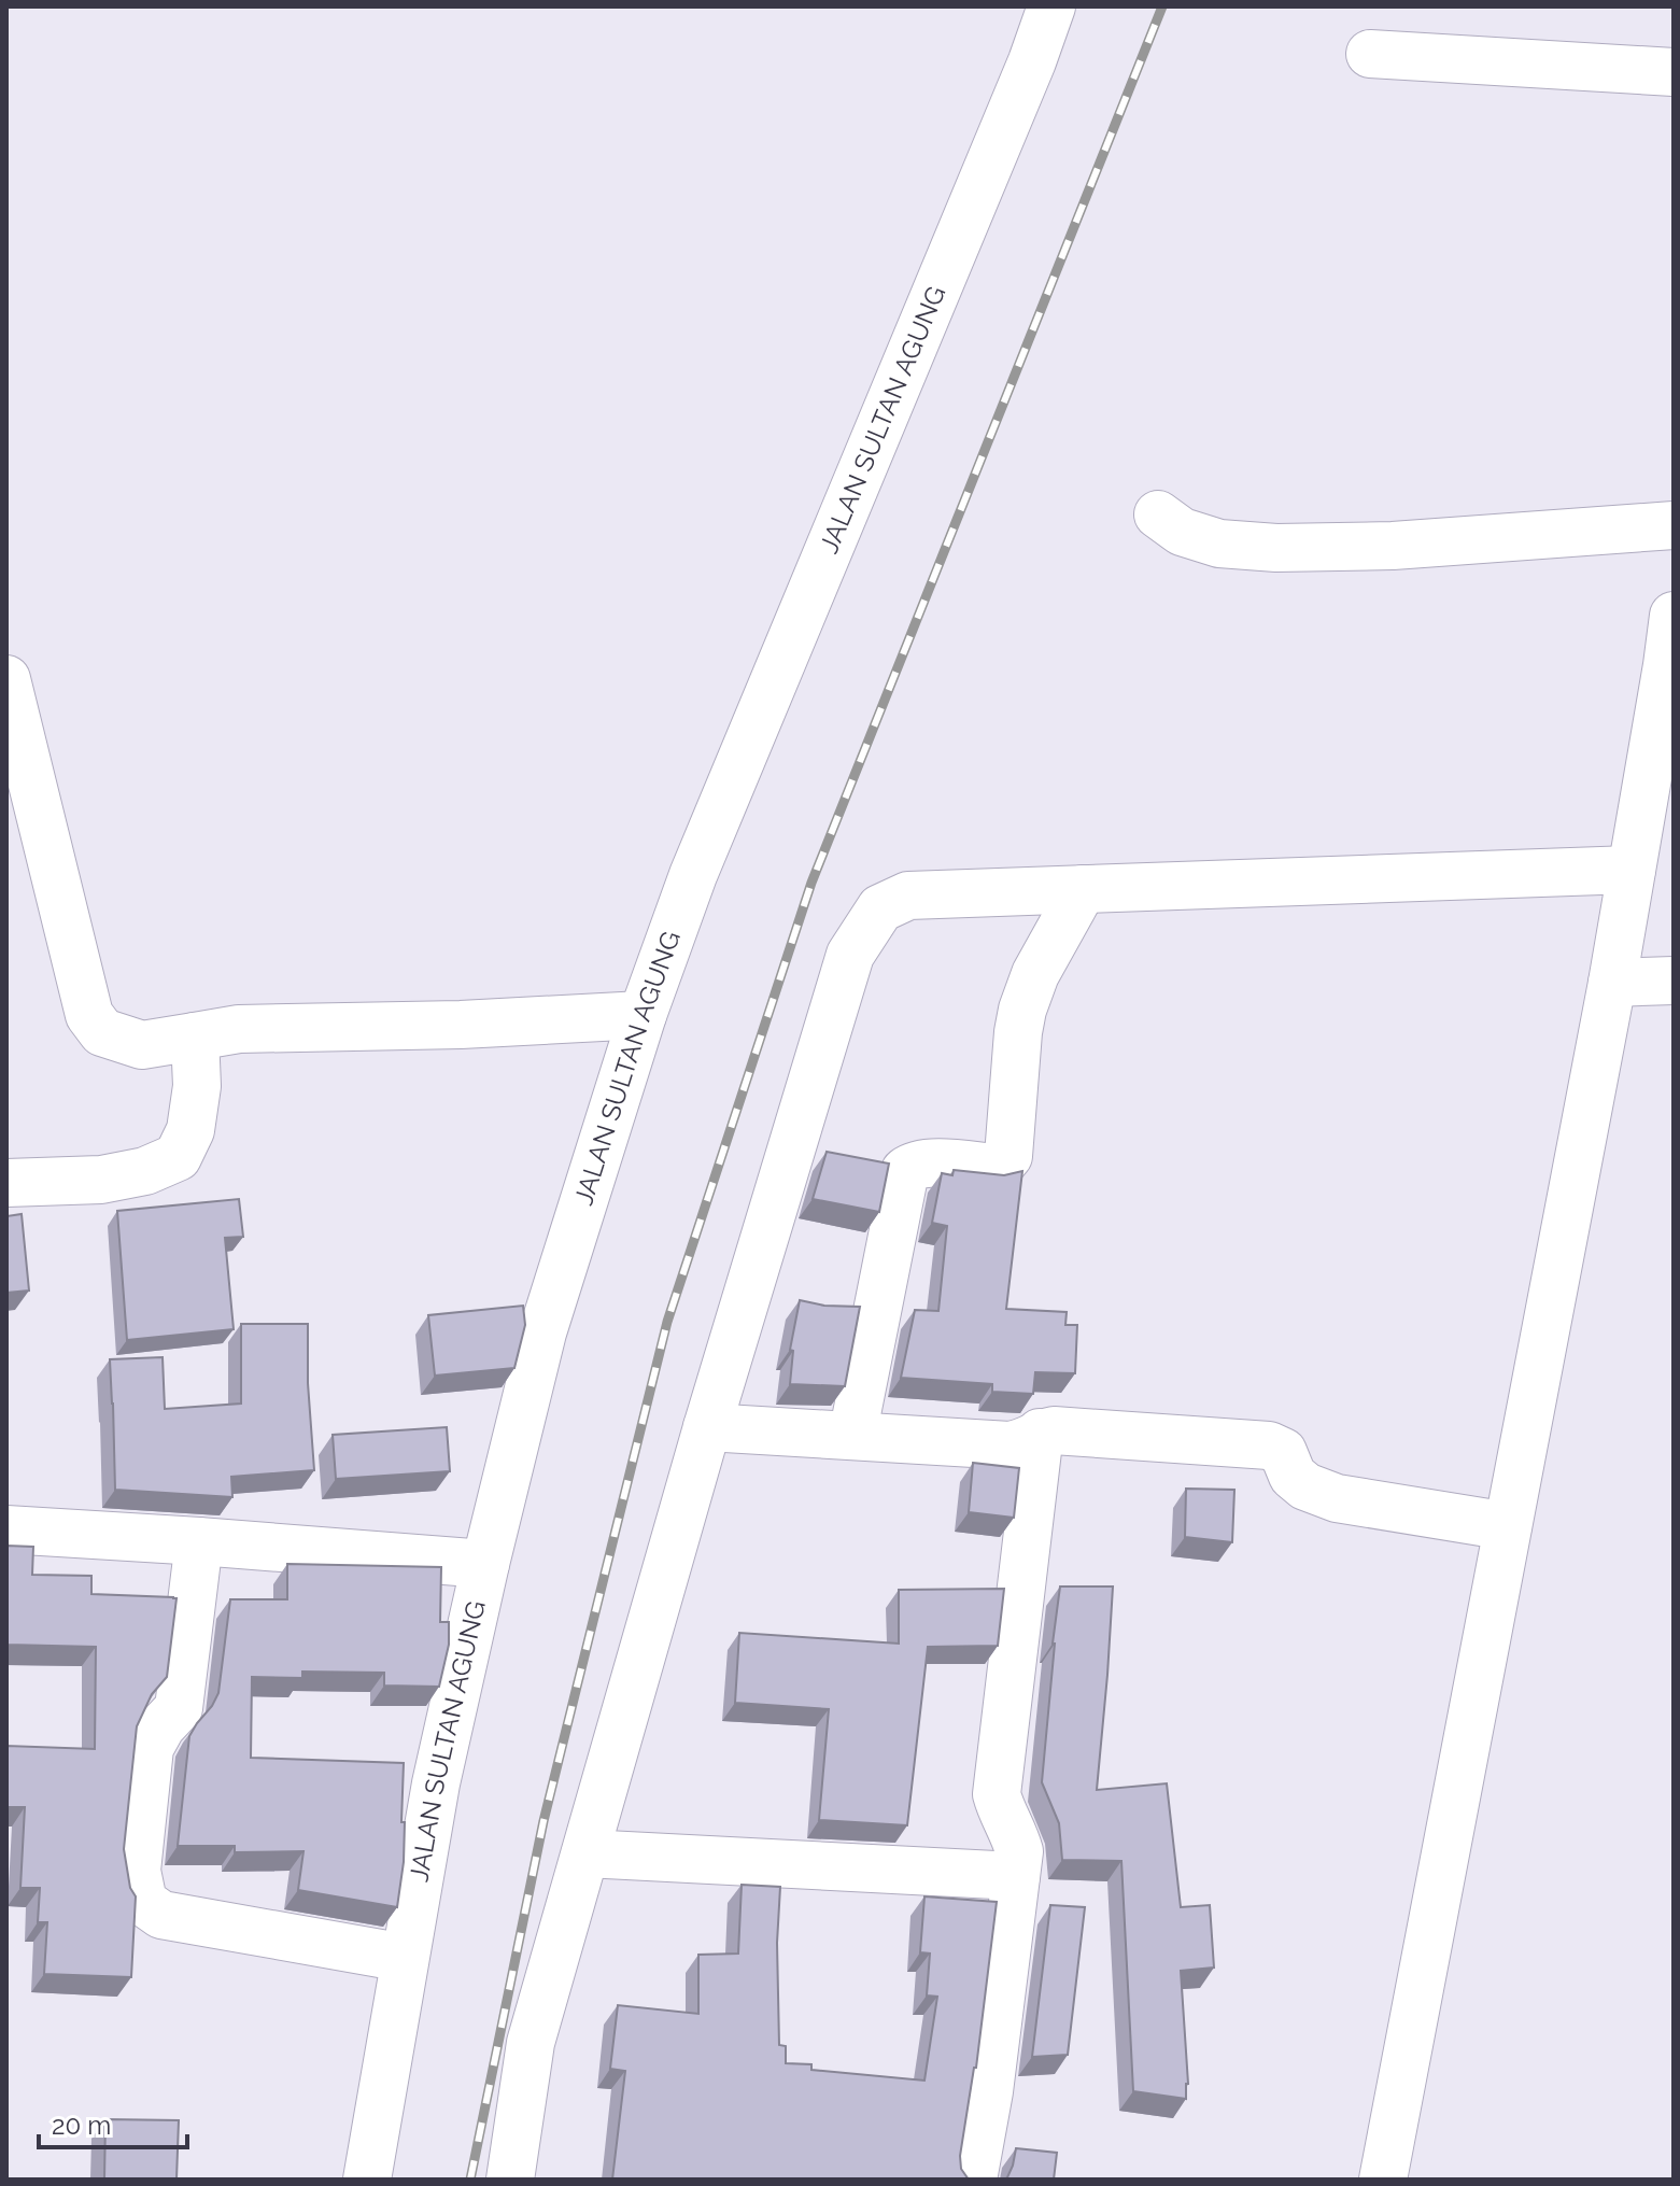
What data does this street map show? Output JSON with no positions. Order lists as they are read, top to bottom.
{
  "streets": {
    "street": ["JALAN SULTAN AGUNG"]
  },
  "scale_bar": "20 m"
}
